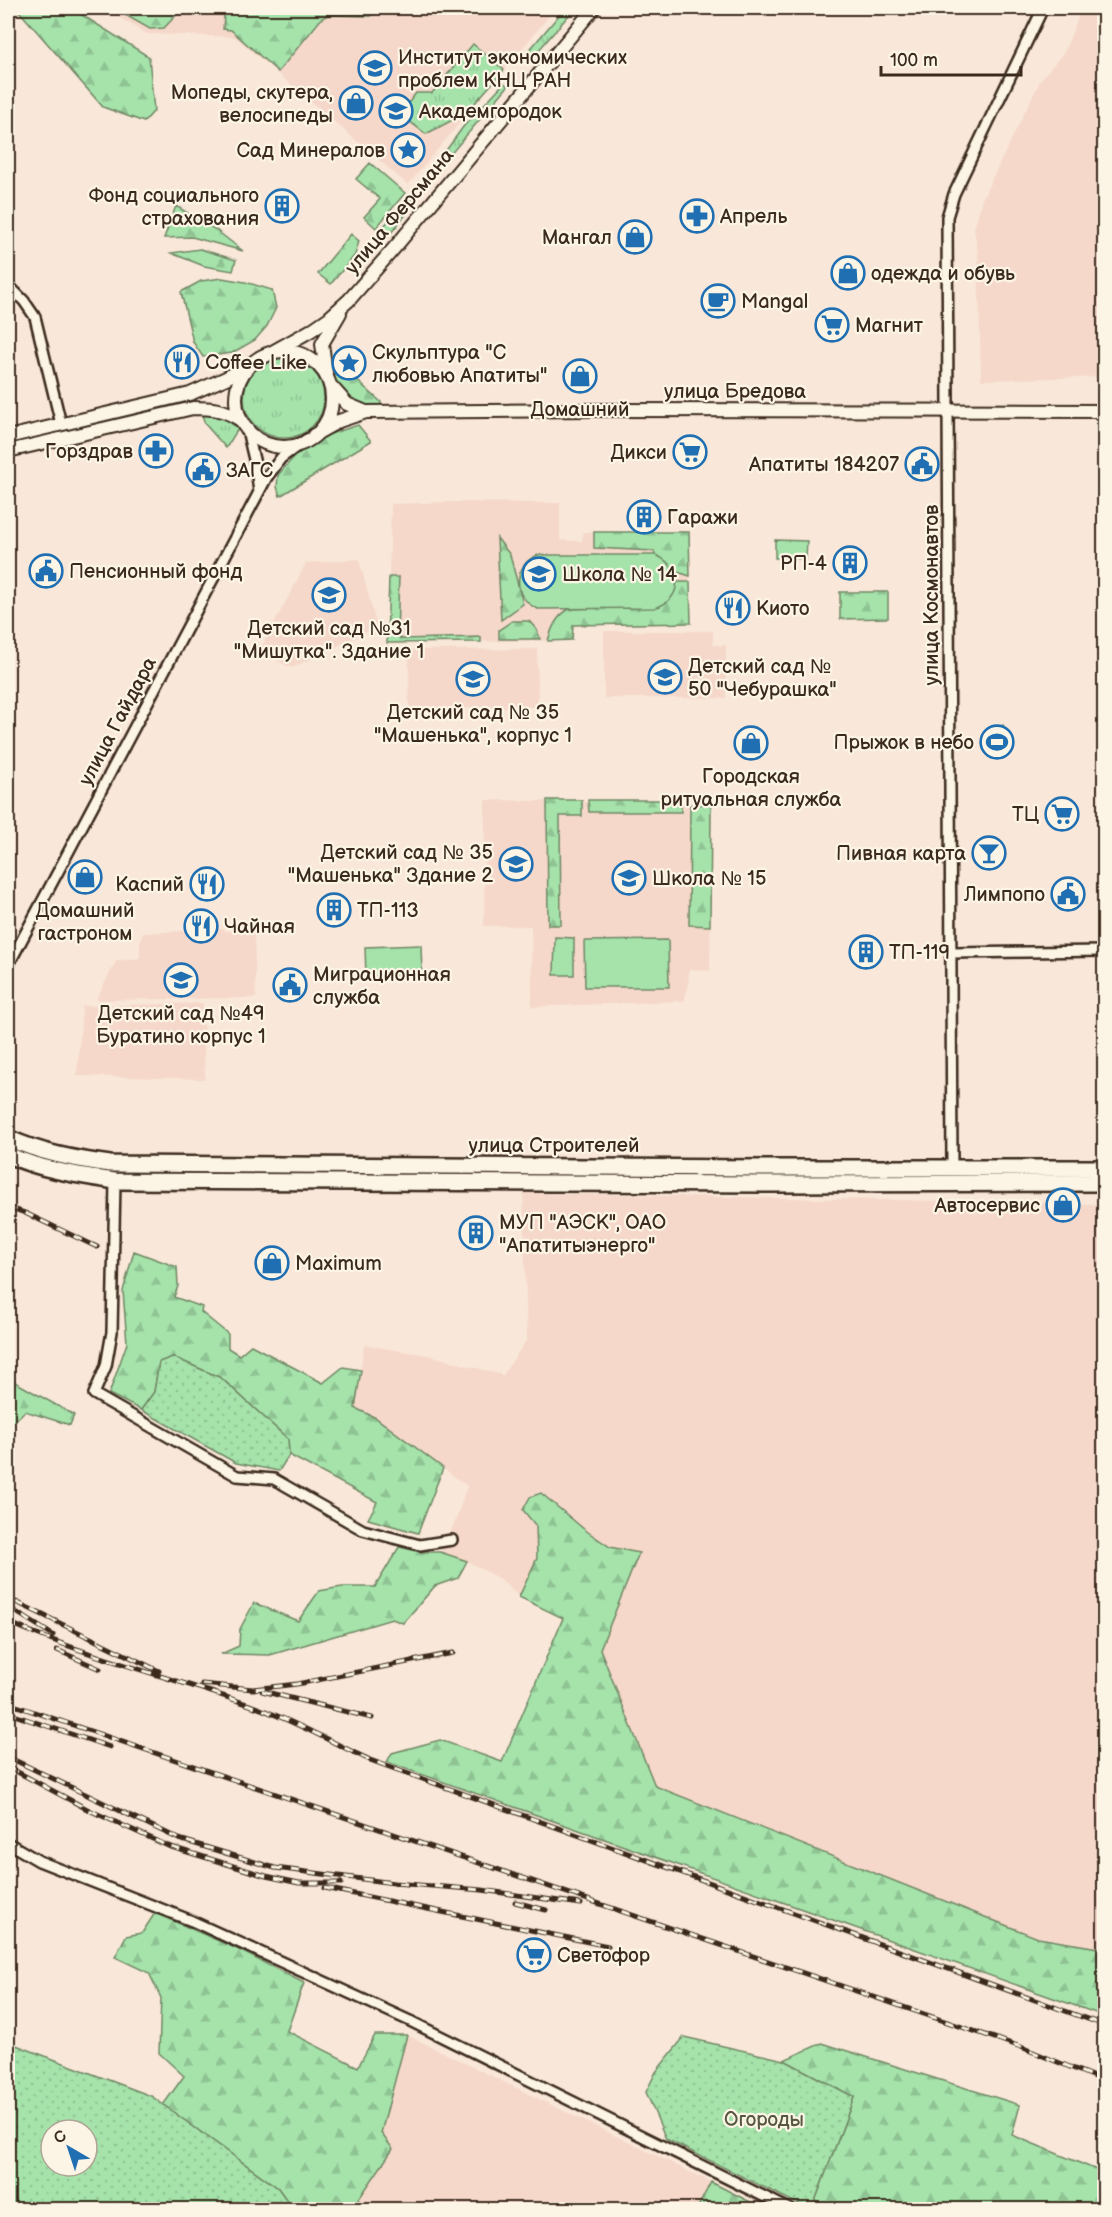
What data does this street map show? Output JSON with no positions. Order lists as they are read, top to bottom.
{
  "streets": {
    "main road": ["улица Строителей"],
    "street": [
      "улица Ферсмана",
      "улица Бредова",
      "улица Космонавтов",
      "улица Гайдара"
    ]
  },
  "crossings": [
    ["улица Ферсмана", "улица Гайдара"],
    ["улица Бредова", "улица Космонавтов"],
    ["улица Космонавтов", "улица Строителей"]
  ],
  "parks": ["Огороды"],
  "places": {
    "school or university": [
      "Институт экономических проблем КНЦ РАН",
      "Академгородок",
      "Школа № 14",
      "Детский сад №31 \"Мишутка\". Здание 1",
      "Детский сад № 50 \"Чебурашка\"",
      "Детский сад № 35 \"Машенька\", корпус 1",
      "Детский сад № 35 \"Машенька\" Здание 2",
      "Школа № 15",
      "Детский сад №49 Буратино корпус 1"
    ],
    "shop": [
      "Мопеды, скутера, велосипеды",
      "Мангал",
      "одежда и обувь",
      "Домашний",
      "Городская ритуальная служба",
      "Домашний гастроном",
      "Автосервис",
      "Maximum"
    ],
    "place": ["Сад Минералов", "Скульптура \"С любовью Апатиты\""],
    "building": [
      "Фонд социального страхования",
      "Гаражи",
      "РП-4",
      "ТП-113",
      "ТП-119",
      "МУП \"АЭСК\", ОАО \"Апатитыэнерго\""
    ],
    "pharmacy": ["Апрель", "Горздрав"],
    "cafe": ["Mangal"],
    "supermarket": [
      "Магнит",
      "Дикси",
      "ТЦ",
      "Светофор"
    ],
    "restaurant": [
      "Coffee Like",
      "Киото",
      "Каспий",
      "Чайная"
    ],
    "public building": [
      "Апатиты 184207",
      "ЗАГС",
      "Пенсионный фонд",
      "Лимпопо",
      "Миграционная служба"
    ],
    "sports": ["Прыжок в небо"],
    "bar": ["Пивная карта"]
  },
  "scale_bar": "100 m",
  "north": "top left"
}
